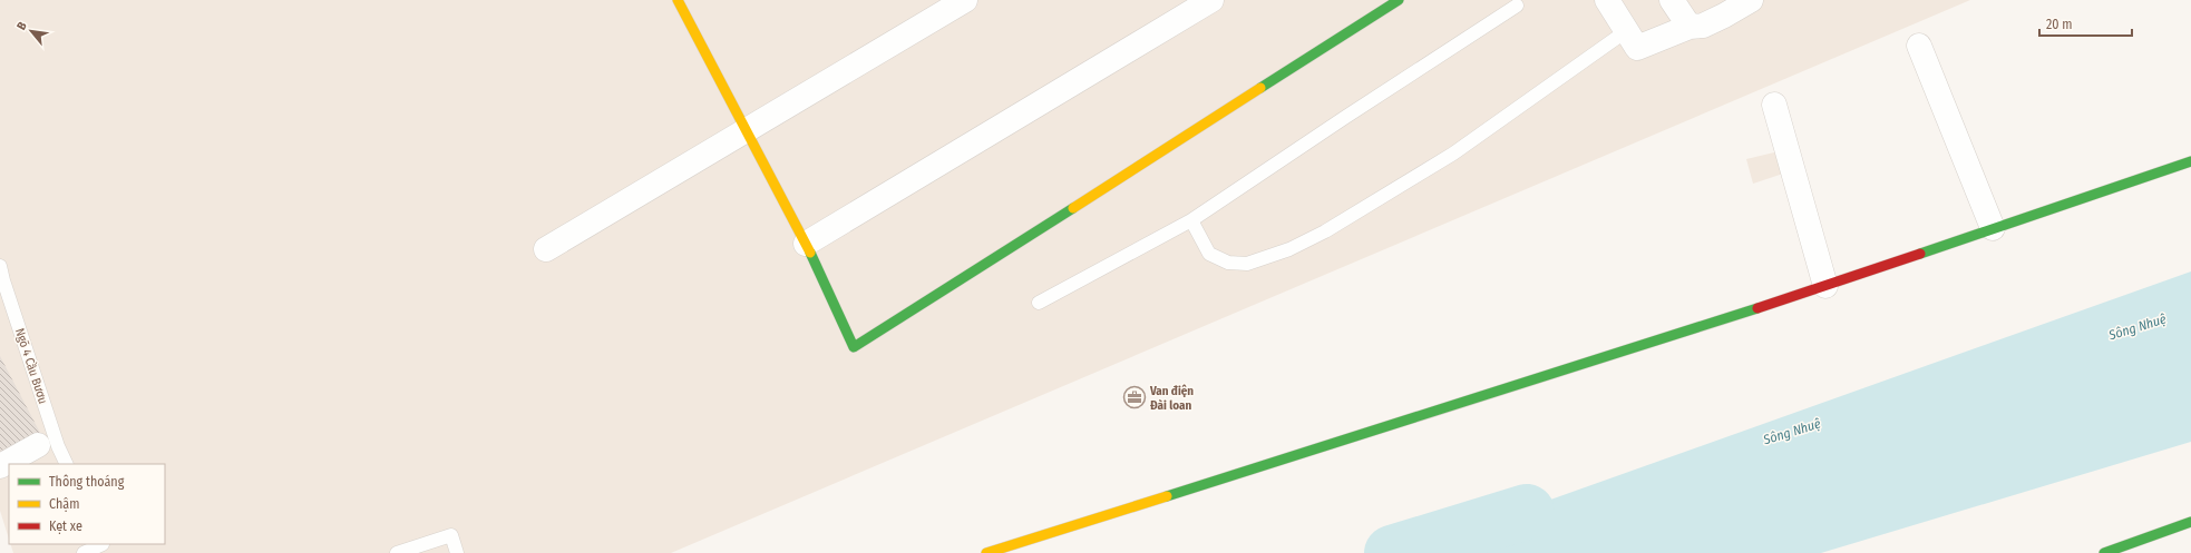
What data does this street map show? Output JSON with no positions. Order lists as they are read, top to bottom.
{
  "streets": {
    "lane": ["Ngõ 4 Cầu Bươu"]
  },
  "water": ["Sông Nhuệ"],
  "places": {
    "office": ["Van điện Đài loan"]
  },
  "legend": ["Thông thoáng", "Chậm", "Kẹt xe"],
  "scale_bar": "20 m",
  "north": "top left"
}
